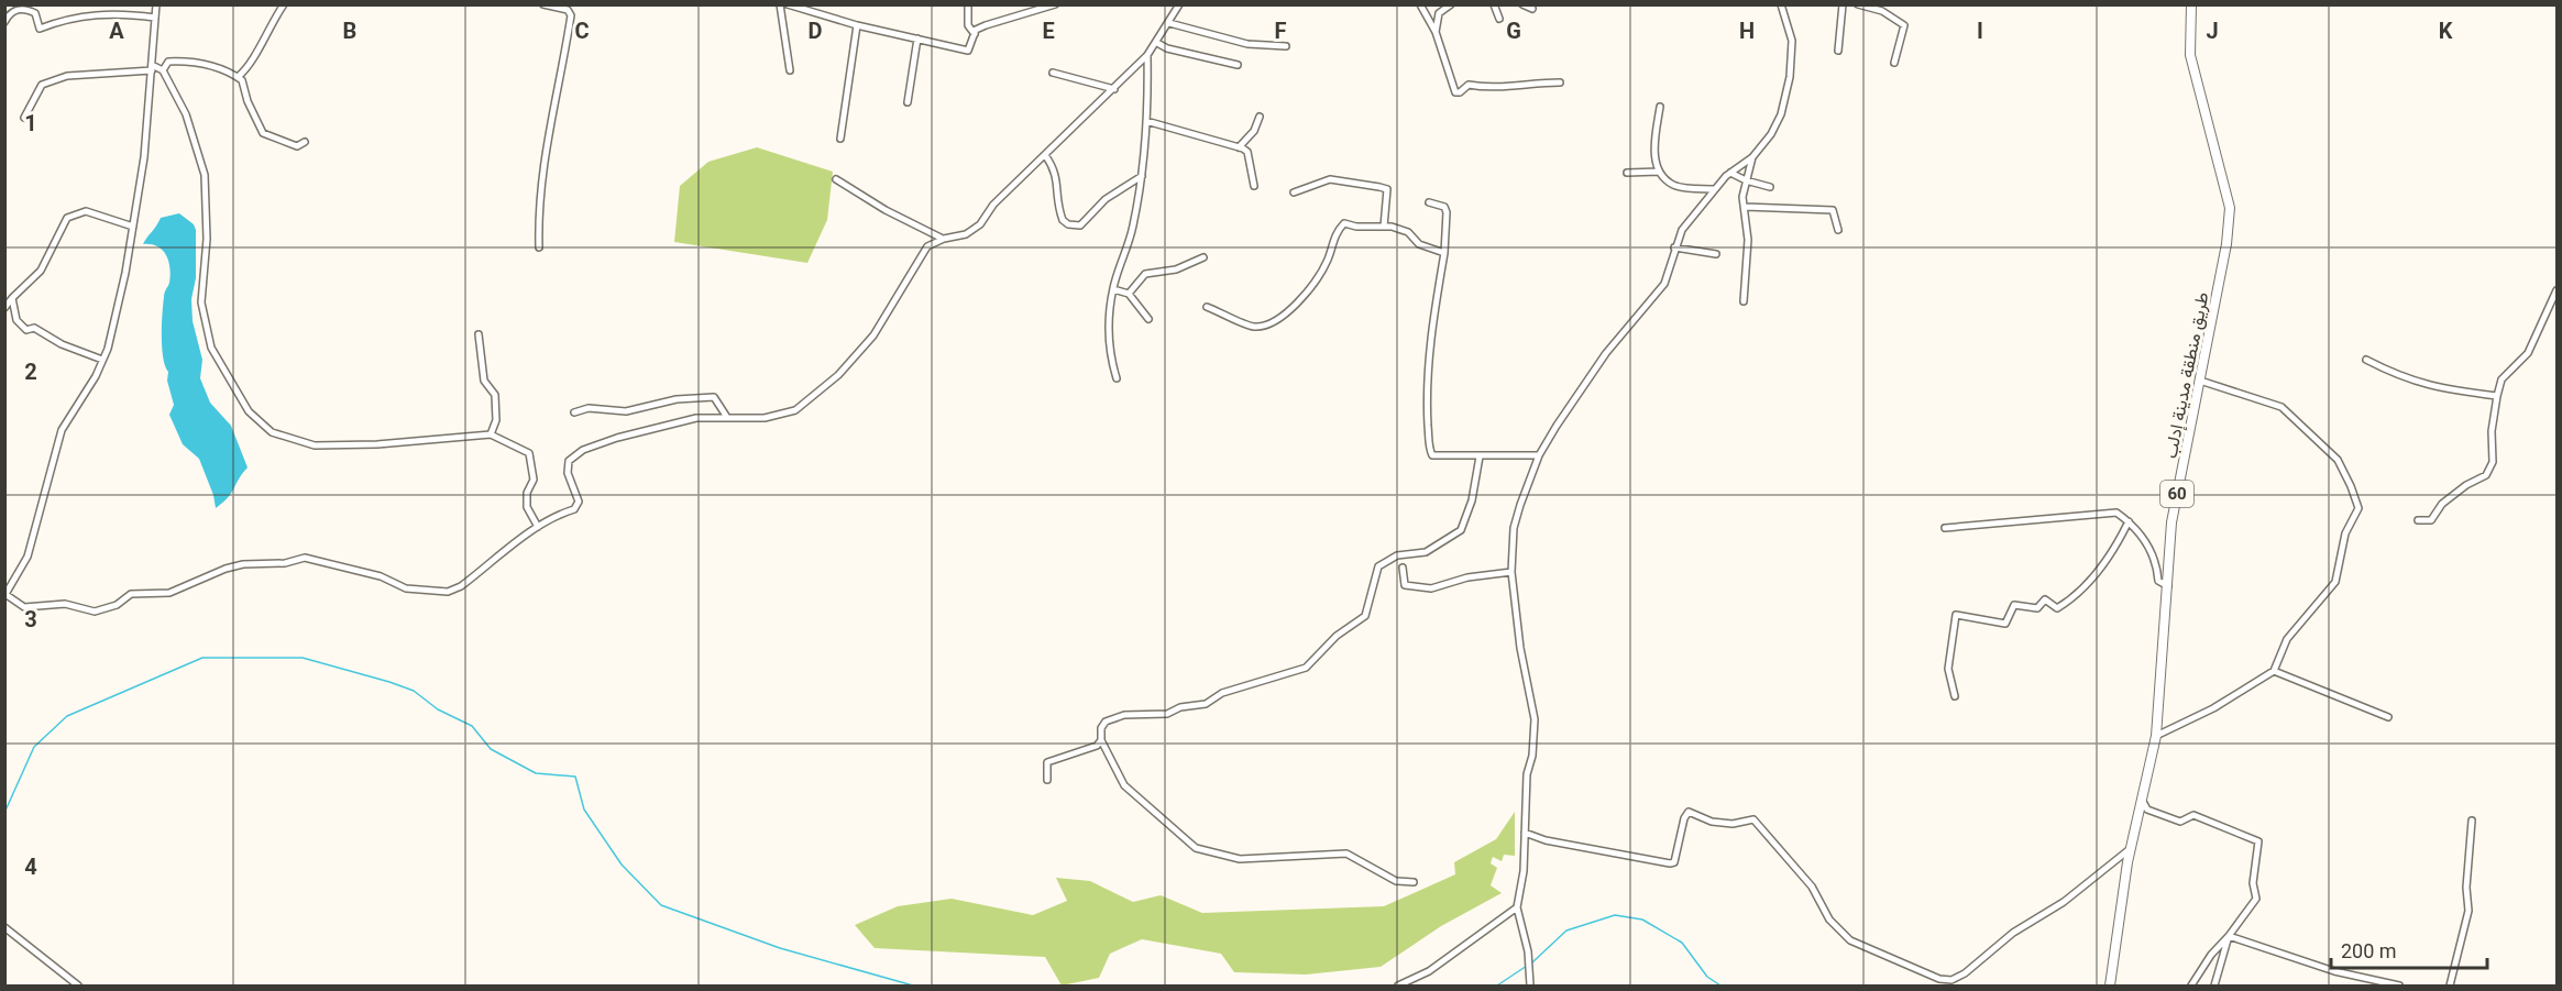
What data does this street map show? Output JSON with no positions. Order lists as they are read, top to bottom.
{
  "streets": {
    "main road": ["طريق منطقة مدينة إدلب", "60"]
  },
  "scale_bar": "200 m",
  "grid": {
    "columns": [
      "A",
      "B",
      "C",
      "D",
      "E",
      "F",
      "G",
      "H",
      "I",
      "J",
      "K"
    ],
    "rows": [
      "1",
      "2",
      "3",
      "4"
    ]
  }
}
